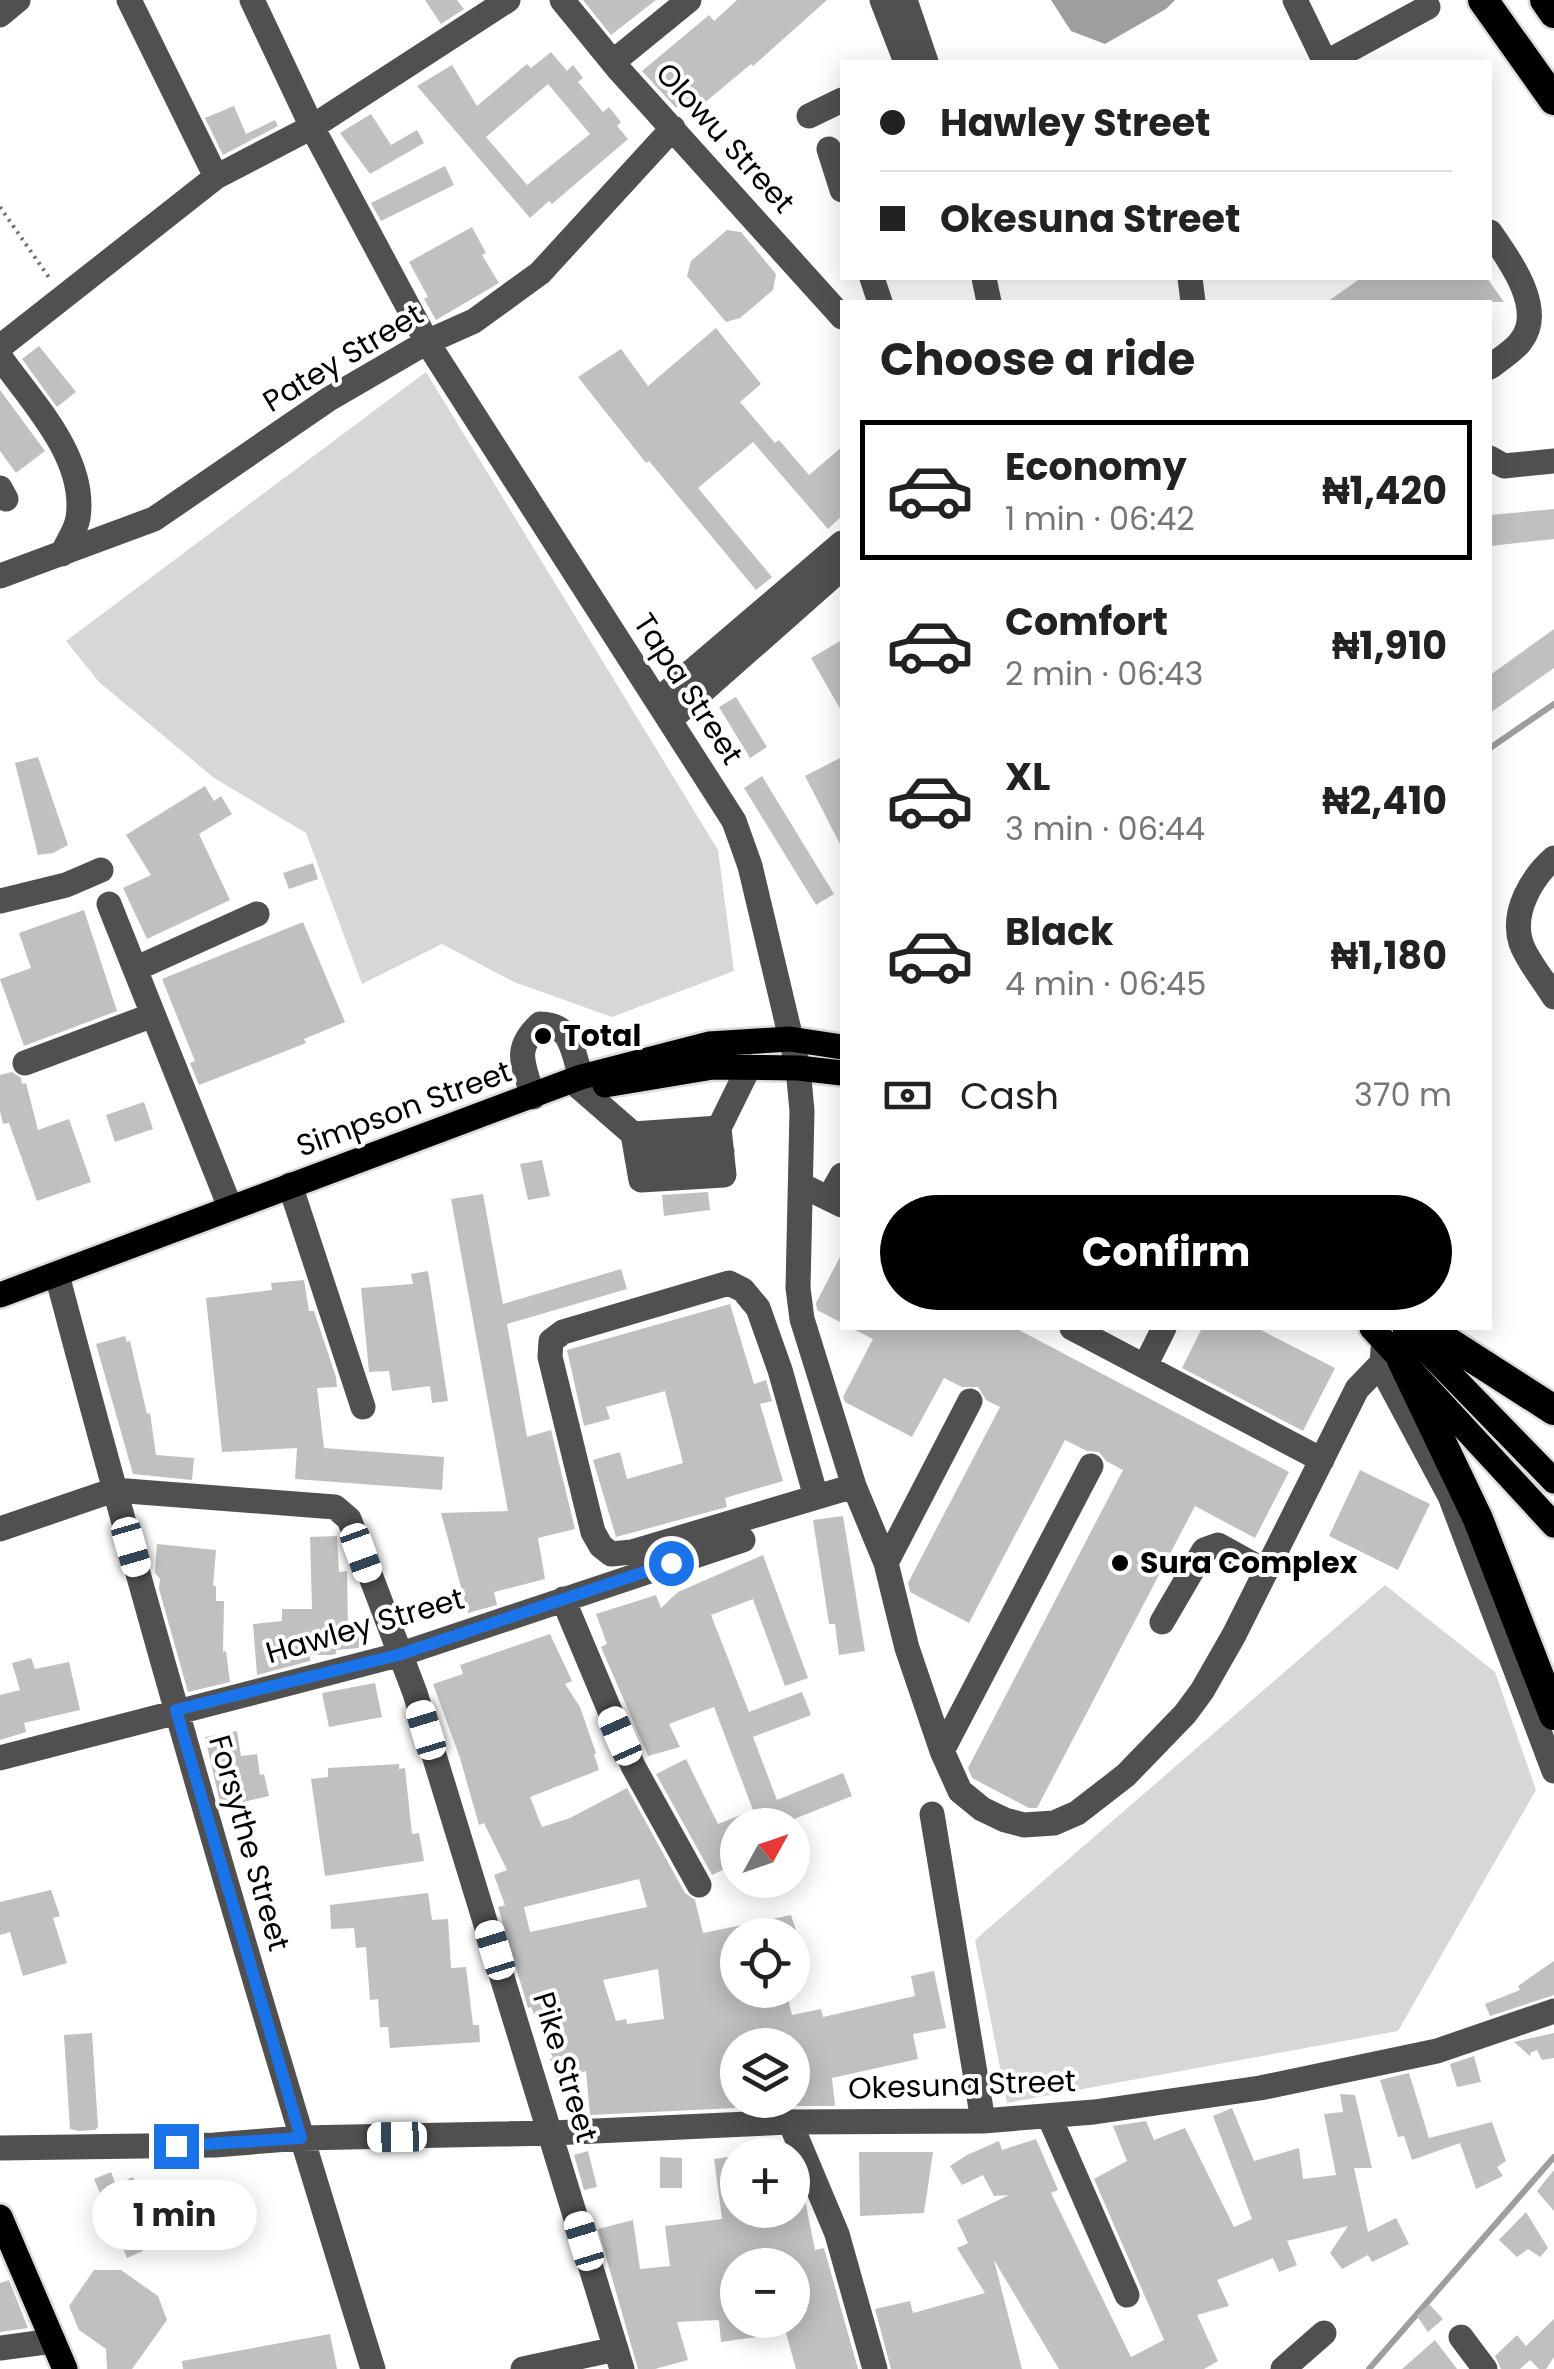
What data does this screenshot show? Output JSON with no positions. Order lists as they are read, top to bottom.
{
  "streets": {
    "main road": ["Simpson Street"],
    "street": [
      "Olowu Street",
      "Patey Street",
      "Tapa Street",
      "Hawley Street",
      "Forsythe Street",
      "Pike Street",
      "Okesuna Street"
    ]
  },
  "crossings": [
    ["Olowu Street", "Patey Street"],
    ["Patey Street", "Tapa Street"],
    ["Simpson Street", "Forsythe Street"],
    ["Hawley Street", "Forsythe Street"],
    ["Hawley Street", "Pike Street"],
    ["Forsythe Street", "Pike Street"],
    ["Forsythe Street", "Okesuna Street"],
    ["Pike Street", "Okesuna Street"]
  ],
  "places": ["Total", "Sura Complex"],
  "north": "top right",
  "page": {
    "banner": ["Hawley Street", "Okesuna Street"],
    "heading": "Choose a ride",
    "list": [
      {
        "name": "Economy",
        "note": "1 min · 06:42",
        "value": "₦1,420"
      },
      {
        "name": "Comfort",
        "note": "2 min · 06:43",
        "value": "₦1,910"
      },
      {
        "name": "XL",
        "note": "3 min · 06:44",
        "value": "₦2,410"
      },
      {
        "name": "Black",
        "note": "4 min · 06:45",
        "value": "₦1,180"
      }
    ],
    "pay": ["Cash", "370 m"],
    "buttons": "Confirm",
    "map_buttons": ["+", "−"],
    "bubble": "1 min"
  }
}
